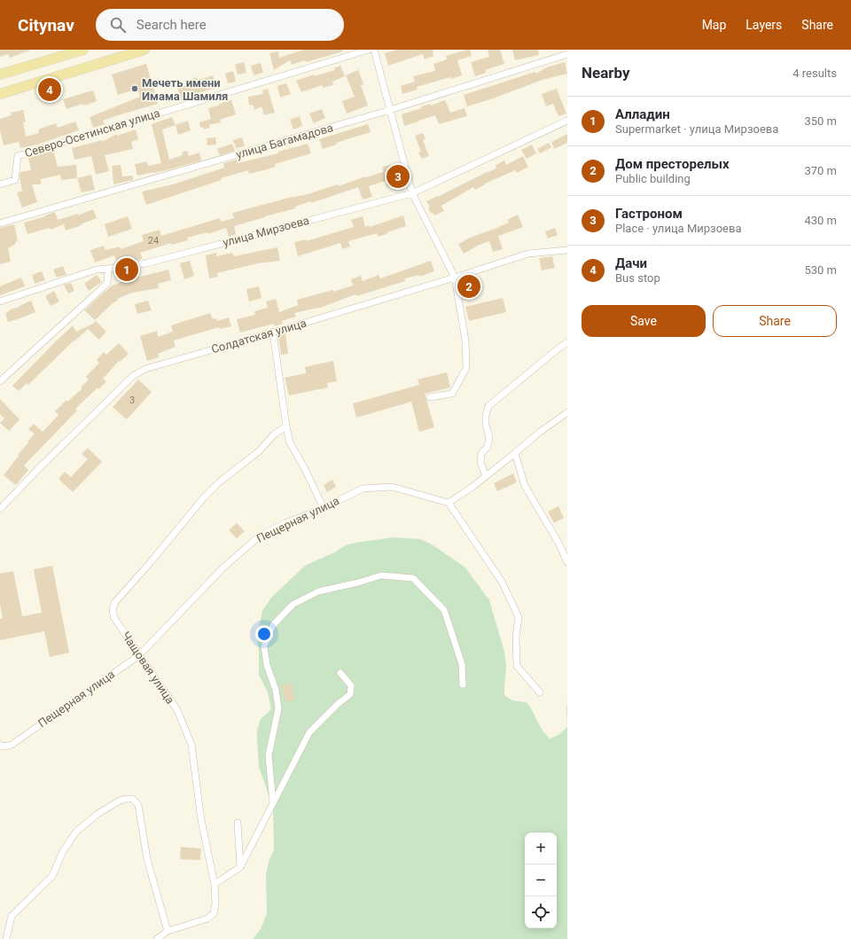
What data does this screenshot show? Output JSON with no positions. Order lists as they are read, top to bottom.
{
  "streets": {
    "street": [
      "Северо-Осетинская улица",
      "улица Багамадова",
      "улица Мирзоева",
      "Солдатская улица",
      "Пещерная улица",
      "Чащовая улица"
    ]
  },
  "crossings": [
    ["Пещерная улица", "Чащовая улица"]
  ],
  "places": ["Мечеть имени Имама Шамиля"],
  "house_numbers": ["24", "3"],
  "page": {
    "header": "Citynav",
    "search": "Search here",
    "nav": ["Map", "Layers", "Share"],
    "heading": ["Nearby", "4 results"],
    "pins": [
      "4",
      "3",
      "1",
      "2"
    ],
    "list": [
      {
        "mark": "1",
        "name": "Алладин",
        "note": "Supermarket · улица Мирзоева",
        "value": "350 m"
      },
      {
        "mark": "2",
        "name": "Дом престорелых",
        "note": "Public building",
        "value": "370 m"
      },
      {
        "mark": "3",
        "name": "Гастроном",
        "note": "Place · улица Мирзоева",
        "value": "430 m"
      },
      {
        "mark": "4",
        "name": "Дачи",
        "note": "Bus stop",
        "value": "530 m"
      }
    ],
    "buttons": ["Save", "Share"],
    "map_buttons": ["+", "−"]
  }
}
